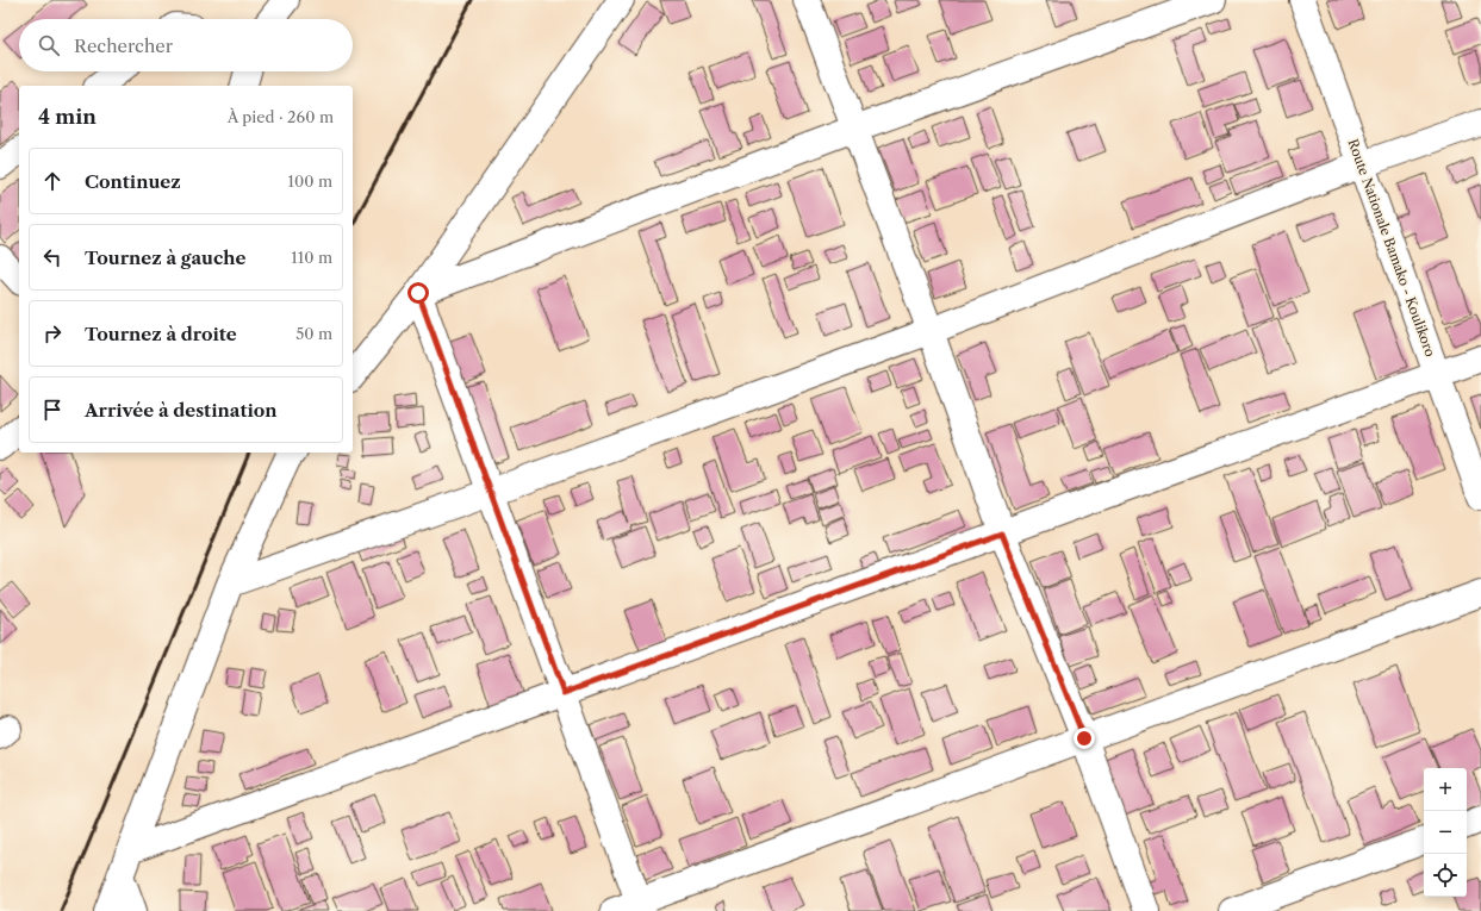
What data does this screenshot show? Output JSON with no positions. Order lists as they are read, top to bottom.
{
  "streets": {
    "street": ["Route Nationale Bamako - Koulikoro"]
  },
  "page": {
    "search": "Rechercher",
    "heading": ["4 min", "À pied · 260 m"],
    "list": [
      ["Continuez", "100 m"],
      ["Tournez à gauche", "110 m"],
      ["Tournez à droite", "50 m"],
      "Arrivée à destination"
    ],
    "map_buttons": ["+", "−"]
  }
}
